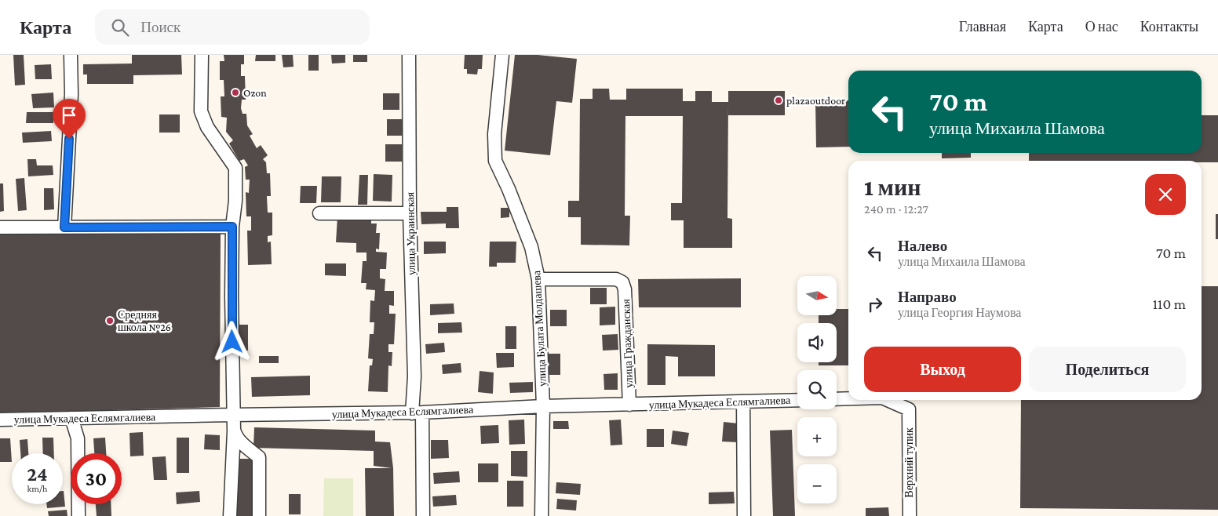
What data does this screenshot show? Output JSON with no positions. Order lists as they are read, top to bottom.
{
  "streets": {
    "street": [
      "улица Украинская",
      "улица Булата Молдашева",
      "улица Гражданская",
      "улица Мукадеса Еслямгалиева",
      "Верхний тупик"
    ]
  },
  "crossings": [
    ["улица Украинская", "улица Мукадеса Еслямгалиева"],
    ["улица Булата Молдашева", "улица Гражданская"],
    ["улица Булата Молдашева", "улица Мукадеса Еслямгалиева"],
    ["улица Гражданская", "улица Мукадеса Еслямгалиева"]
  ],
  "places": ["Ozon", "plazaoutdoor", "Средняя школа №26"],
  "north": "right",
  "page": {
    "header": "Карта",
    "search": "Поиск",
    "nav": [
      "Главная",
      "Карта",
      "О нас",
      "Контакты"
    ],
    "turn": ["70 m", "улица Михаила Шамова"],
    "heading": ["1 мин", "240 m · 12:27"],
    "list": [
      {
        "name": "Налево",
        "note": "улица Михаила Шамова",
        "value": "70 m"
      },
      {
        "name": "Направо",
        "note": "улица Георгия Наумова",
        "value": "110 m"
      }
    ],
    "map_buttons": ["+", "−"],
    "buttons": ["Выход", "Поделиться"],
    "speed": "24 km/h",
    "limit": "30"
  }
}
